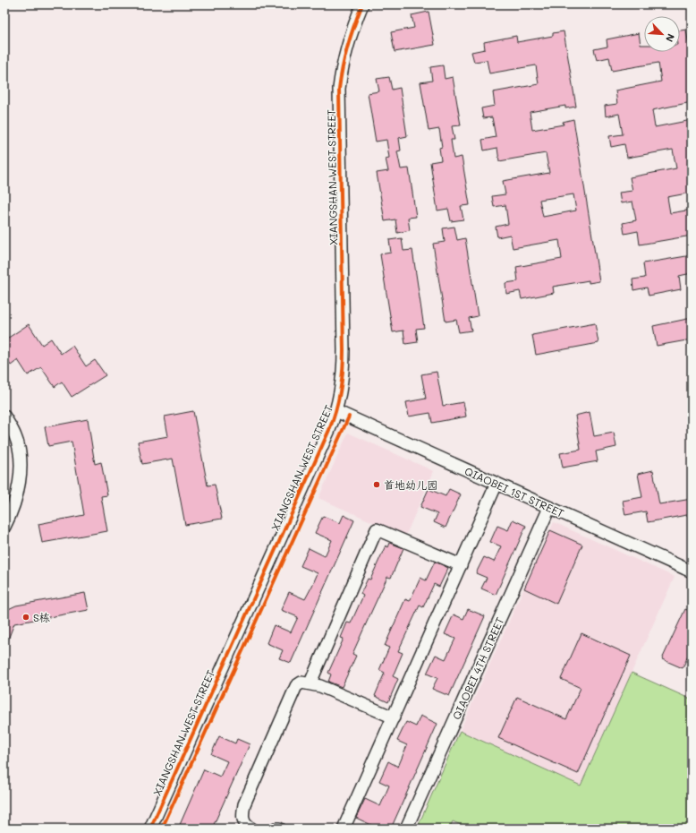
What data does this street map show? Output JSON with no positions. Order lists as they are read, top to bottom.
{
  "streets": {
    "street": ["XIANGSHAN WEST STREET", "QIAOBEI 1ST STREET", "QIAOBEI 4TH STREET"]
  },
  "crossings": [
    ["XIANGSHAN WEST STREET", "QIAOBEI 1ST STREET"],
    ["QIAOBEI 1ST STREET", "QIAOBEI 4TH STREET"]
  ],
  "places": ["首地幼儿园", "S栋"],
  "north": "bottom right"
}
